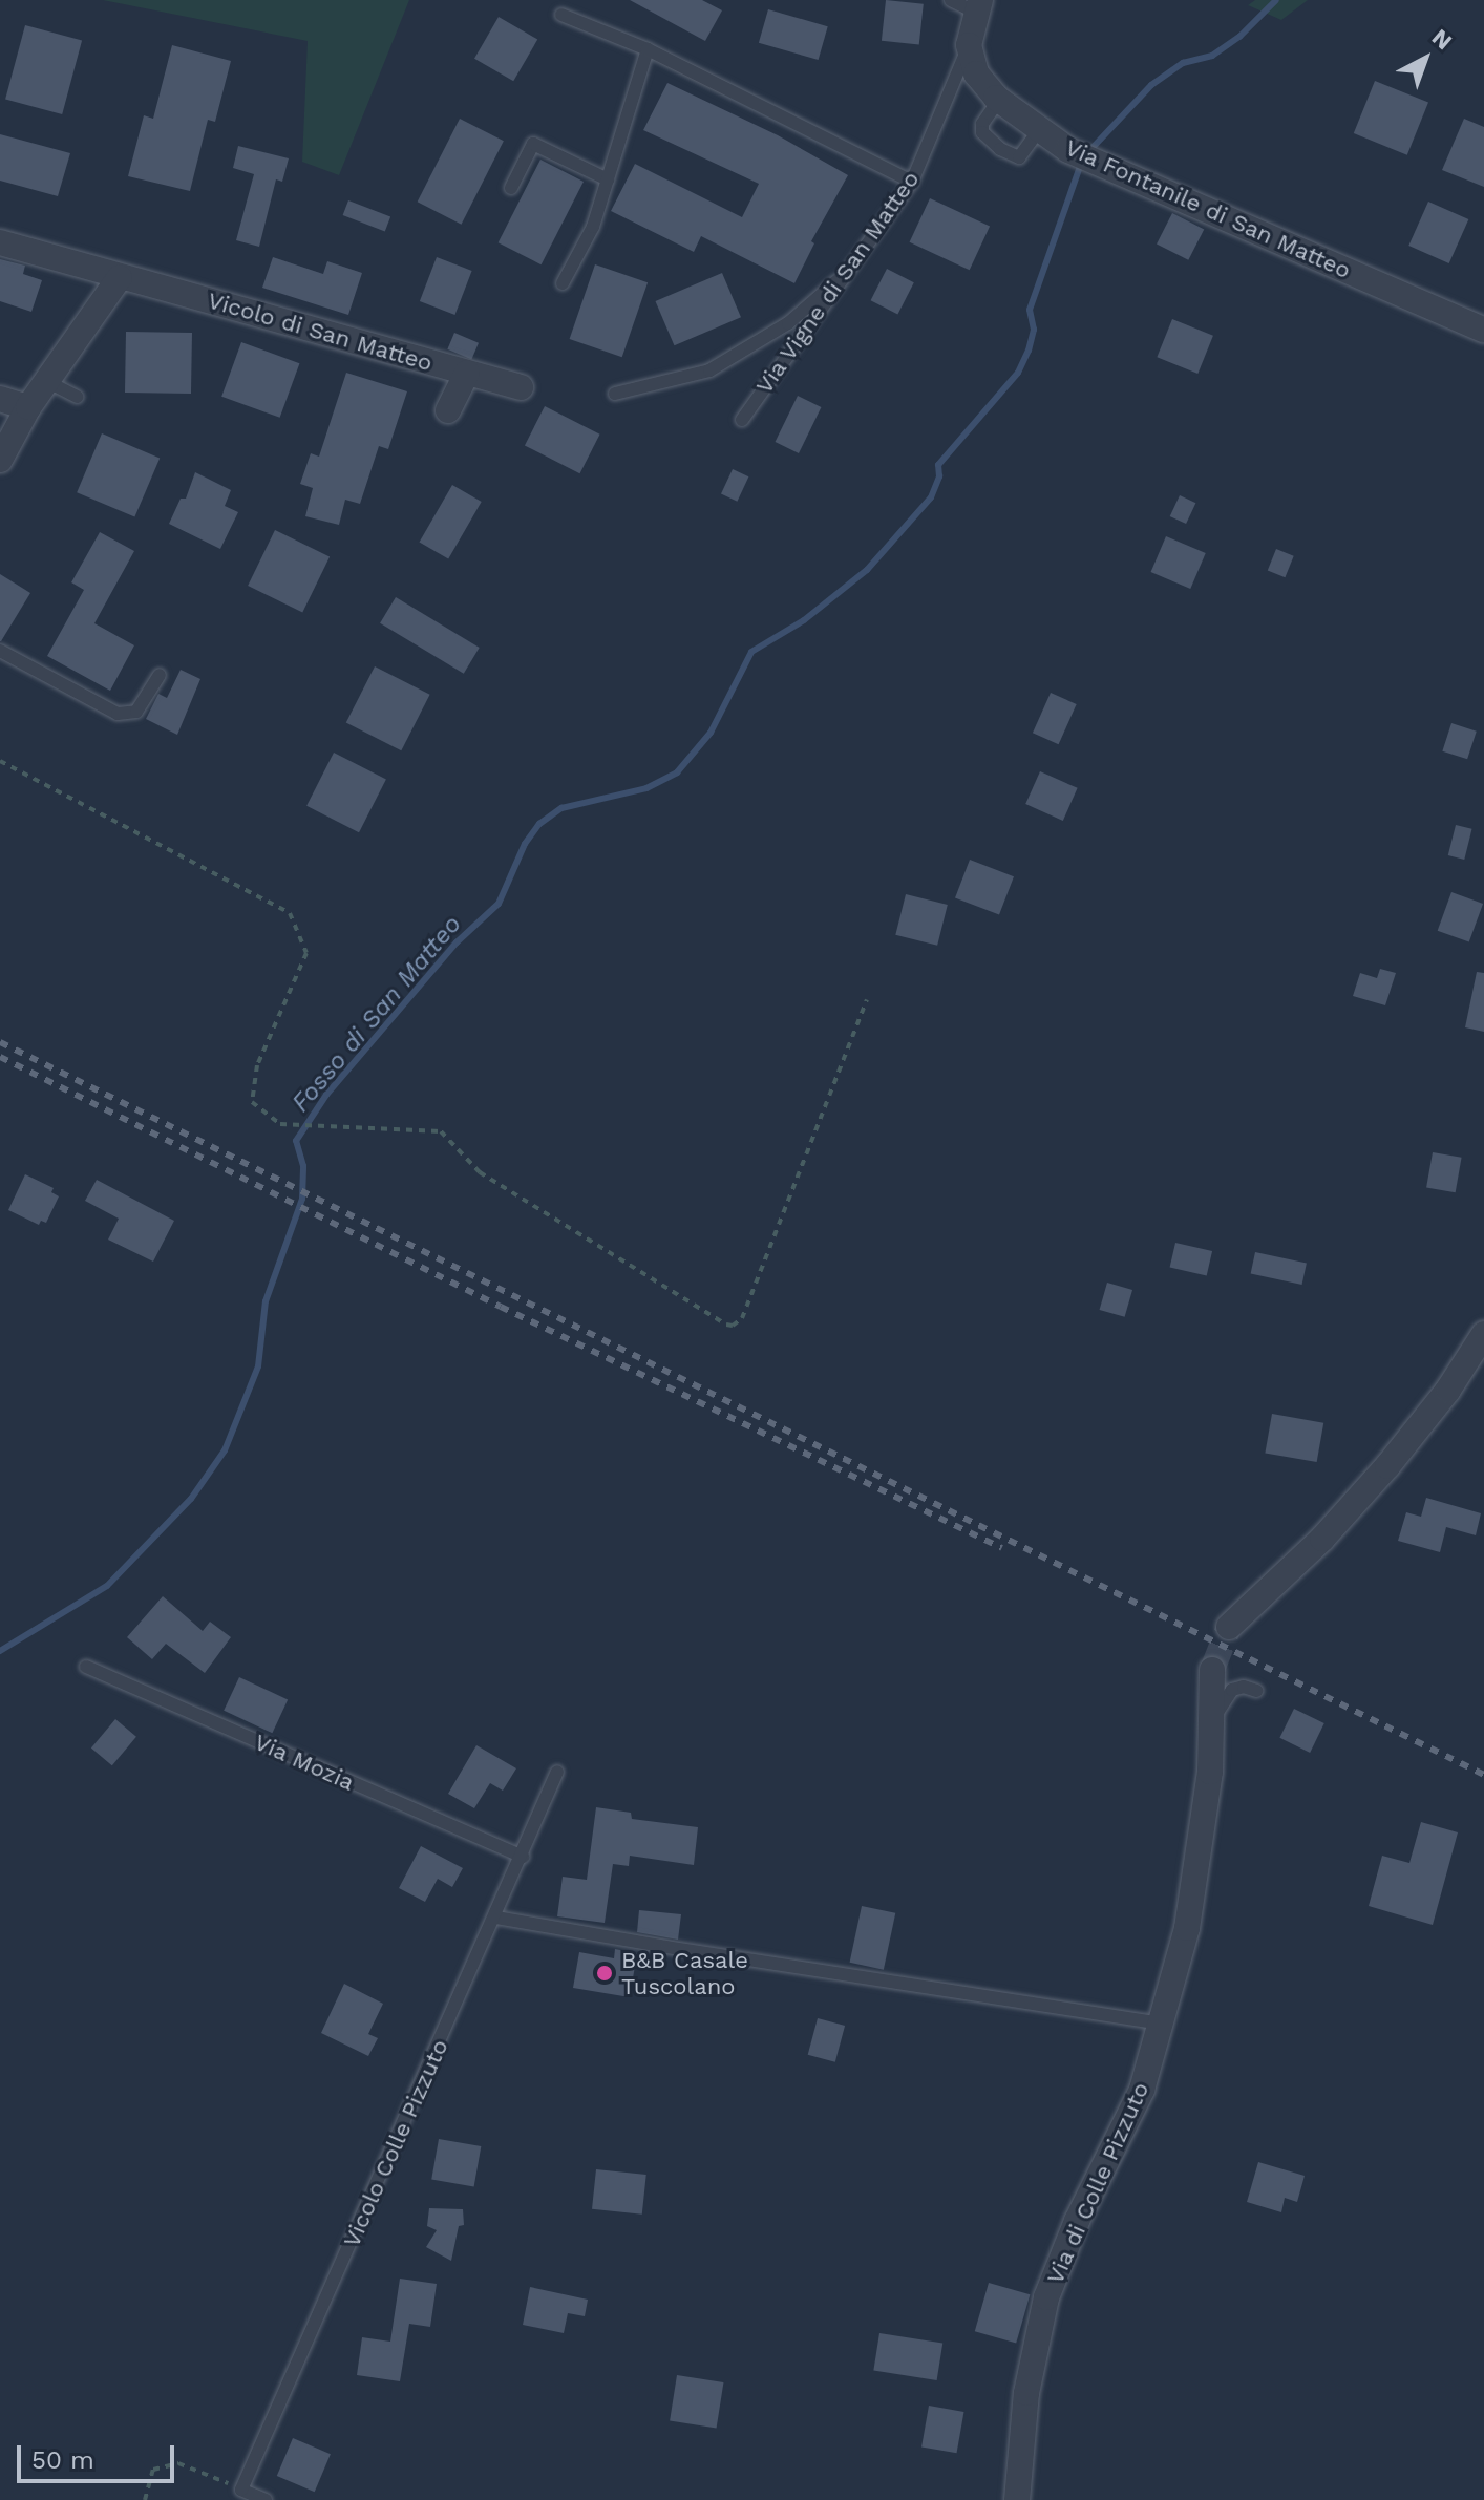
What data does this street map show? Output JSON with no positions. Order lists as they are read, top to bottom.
{
  "streets": {
    "street": [
      "Via Fontanile di San Matteo",
      "Via Vigne di San Matteo",
      "Vicolo di San Matteo",
      "Via di Colle Pizzuto"
    ],
    "lane": ["Via Mozia", "Vicolo Colle Pizzuto"]
  },
  "crossings": [
    ["Via Fontanile di San Matteo", "Via Vigne di San Matteo"],
    ["Via Mozia", "Vicolo Colle Pizzuto"]
  ],
  "water": ["Fosso di San Matteo"],
  "places": ["B&B Casale Tuscolano"],
  "scale_bar": "50 m",
  "north": "top right"
}
